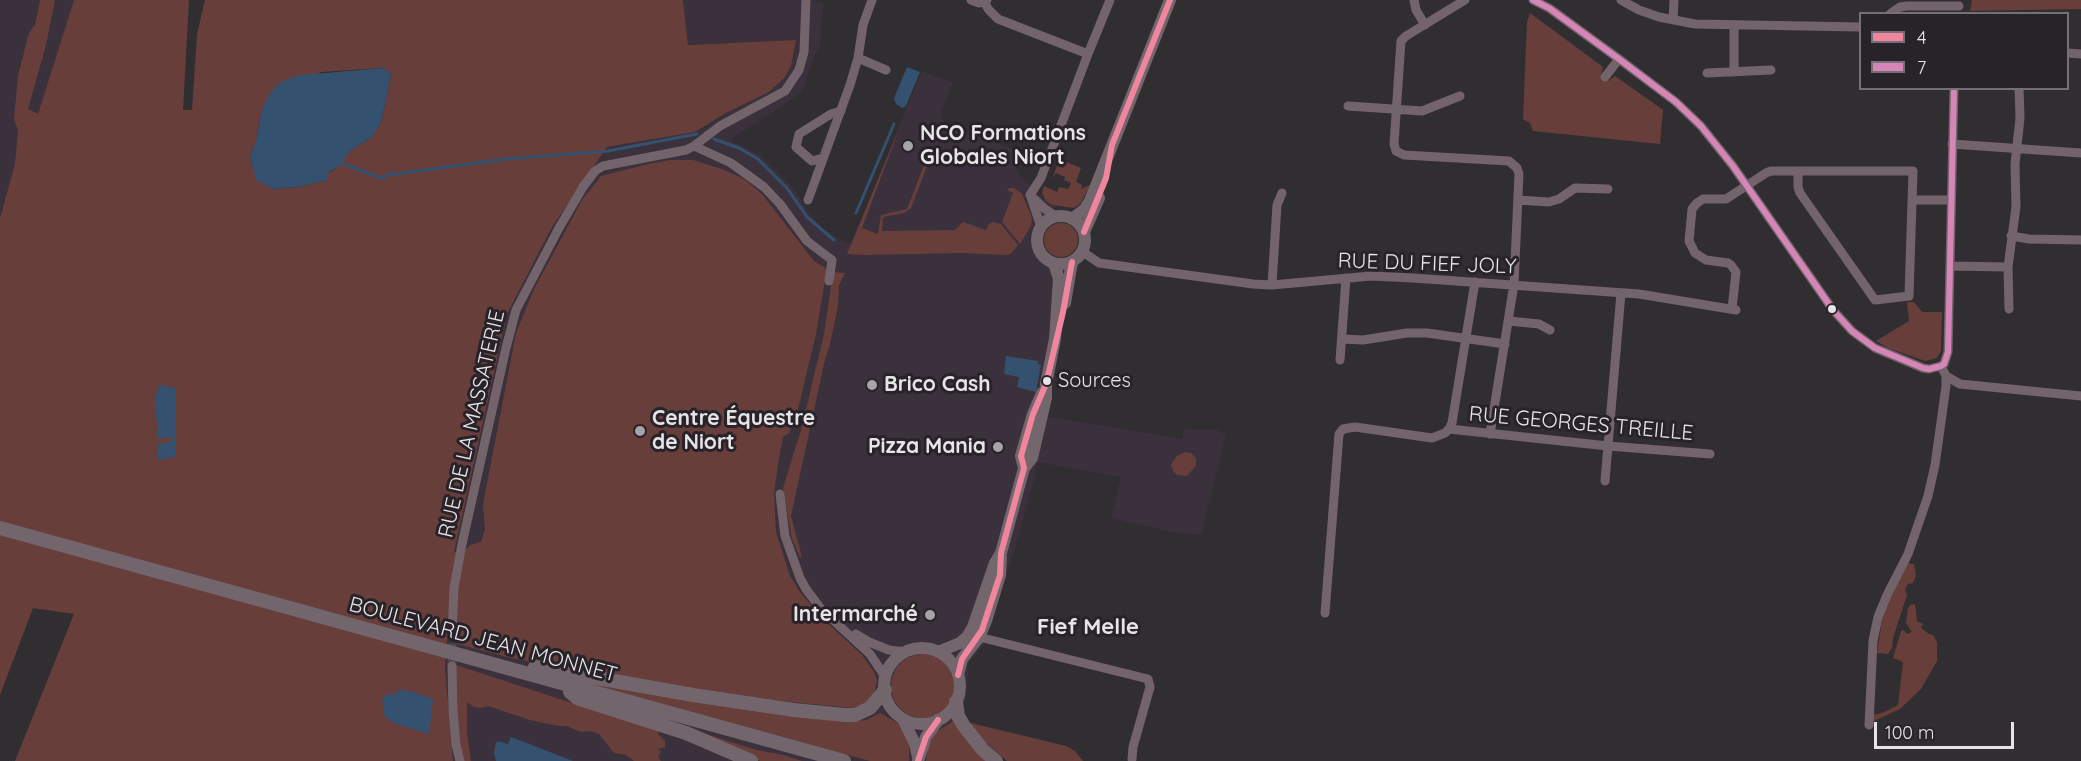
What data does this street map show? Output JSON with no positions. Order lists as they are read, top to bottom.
{
  "streets": {
    "main road": ["BOULEVARD JEAN MONNET"],
    "street": ["RUE DU FIEF JOLY", "RUE DE LA MASSATERIE", "RUE GEORGES TREILLE"]
  },
  "districts": ["Fief Melle"],
  "places": [
    "NCO Formations Globales Niort",
    "Sources",
    "Brico Cash",
    "Centre Équestre de Niort",
    "Pizza Mania",
    "Intermarché"
  ],
  "lines": ["transit line 4", "transit line 7"],
  "legend": ["4", "7"],
  "scale_bar": "100 m"
}
